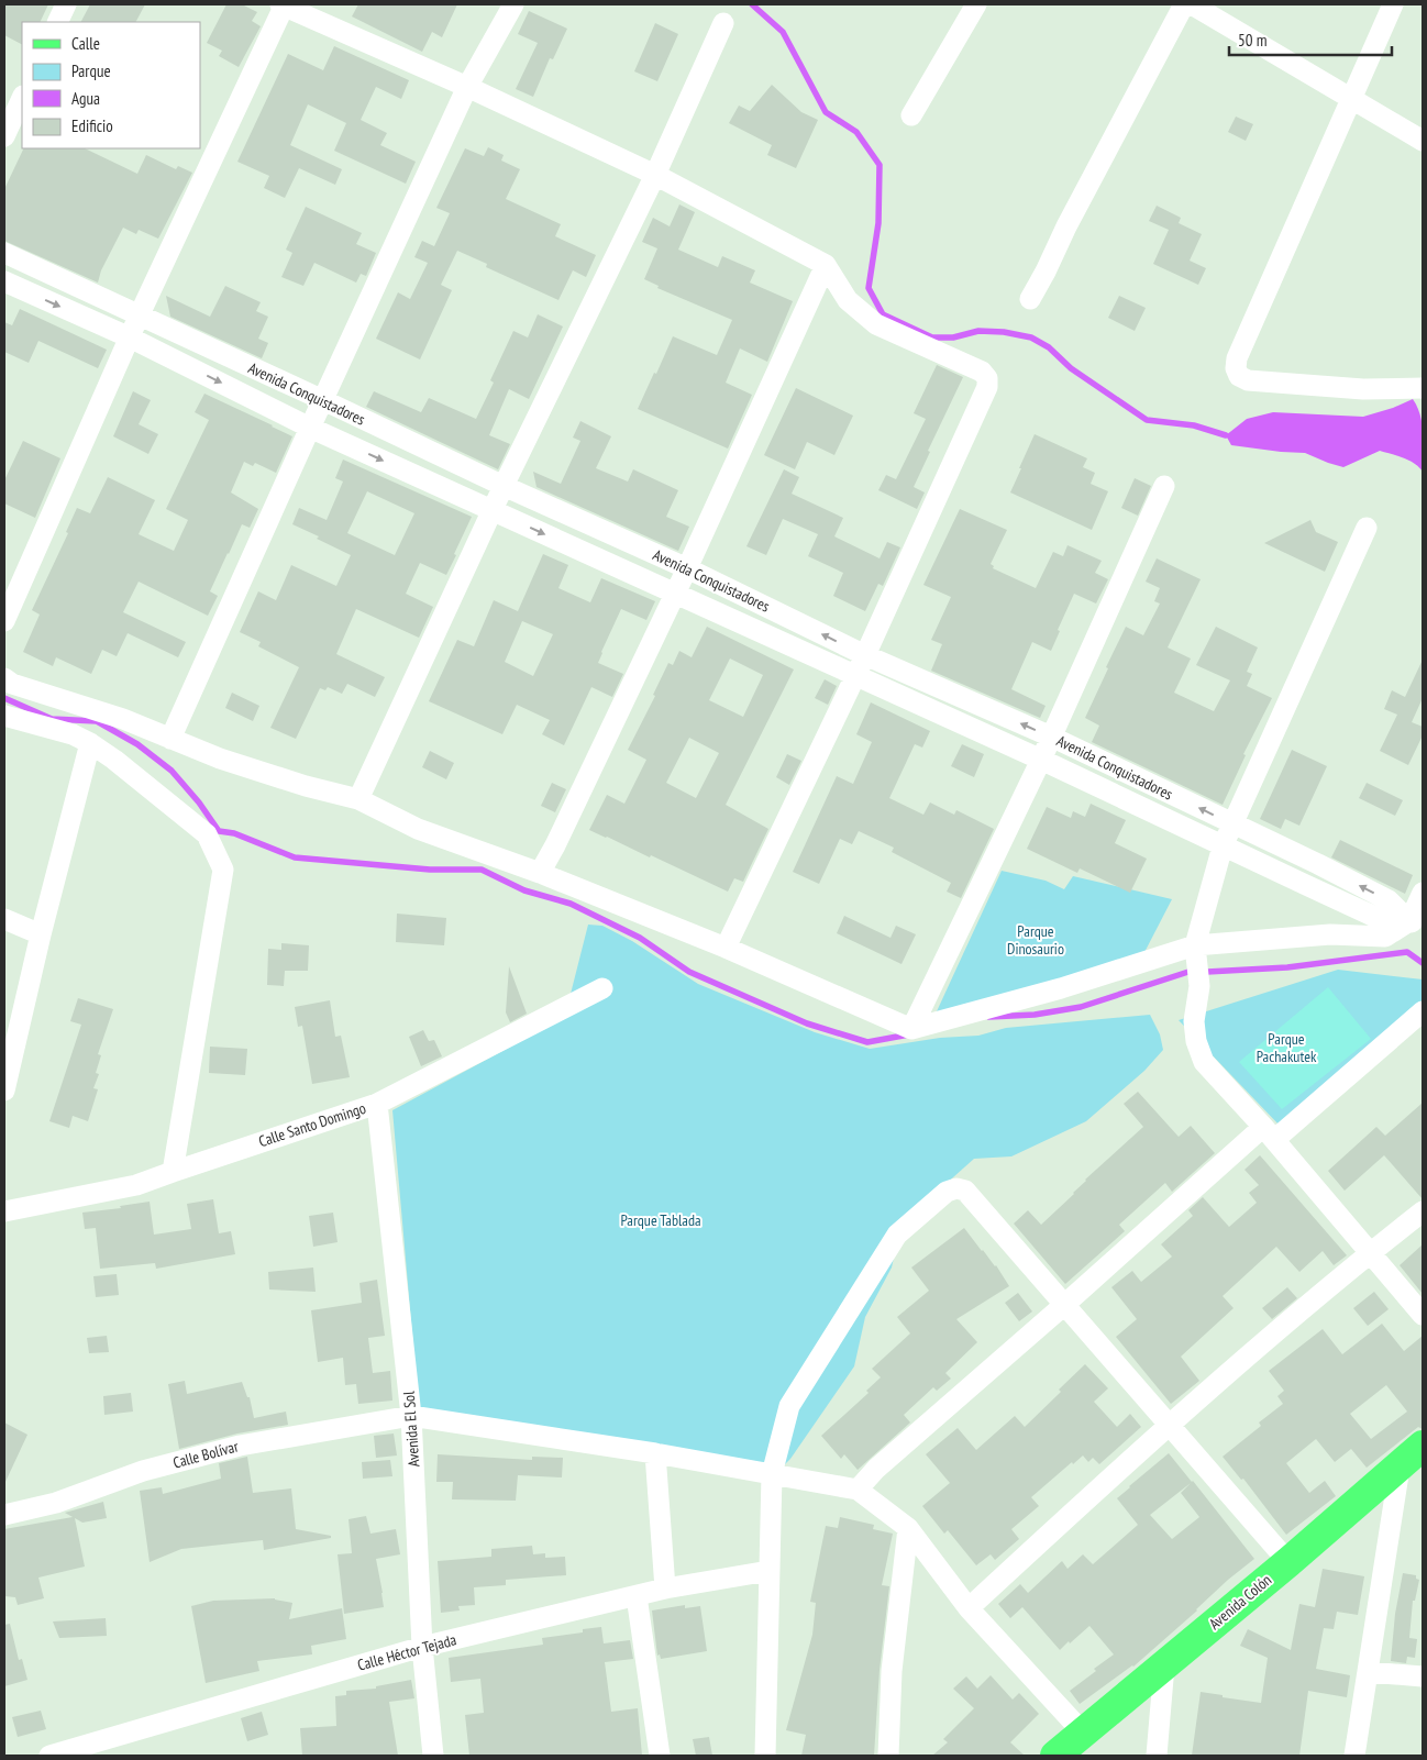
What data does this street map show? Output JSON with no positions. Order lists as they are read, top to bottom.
{
  "streets": {
    "main road": ["Avenida Colón"],
    "street": [
      "Avenida Conquistadores",
      "Calle Santo Domingo",
      "Avenida El Sol",
      "Calle Bolívar",
      "Calle Héctor Tejada"
    ]
  },
  "crossings": [
    ["Calle Santo Domingo", "Avenida El Sol"],
    ["Avenida El Sol", "Calle Bolívar"],
    ["Avenida El Sol", "Calle Héctor Tejada"]
  ],
  "parks": ["Parque Dinosaurio", "Parque Pachakutek", "Parque Tablada"],
  "legend": [
    "Calle",
    "Parque",
    "Agua",
    "Edificio"
  ],
  "scale_bar": "50 m"
}
